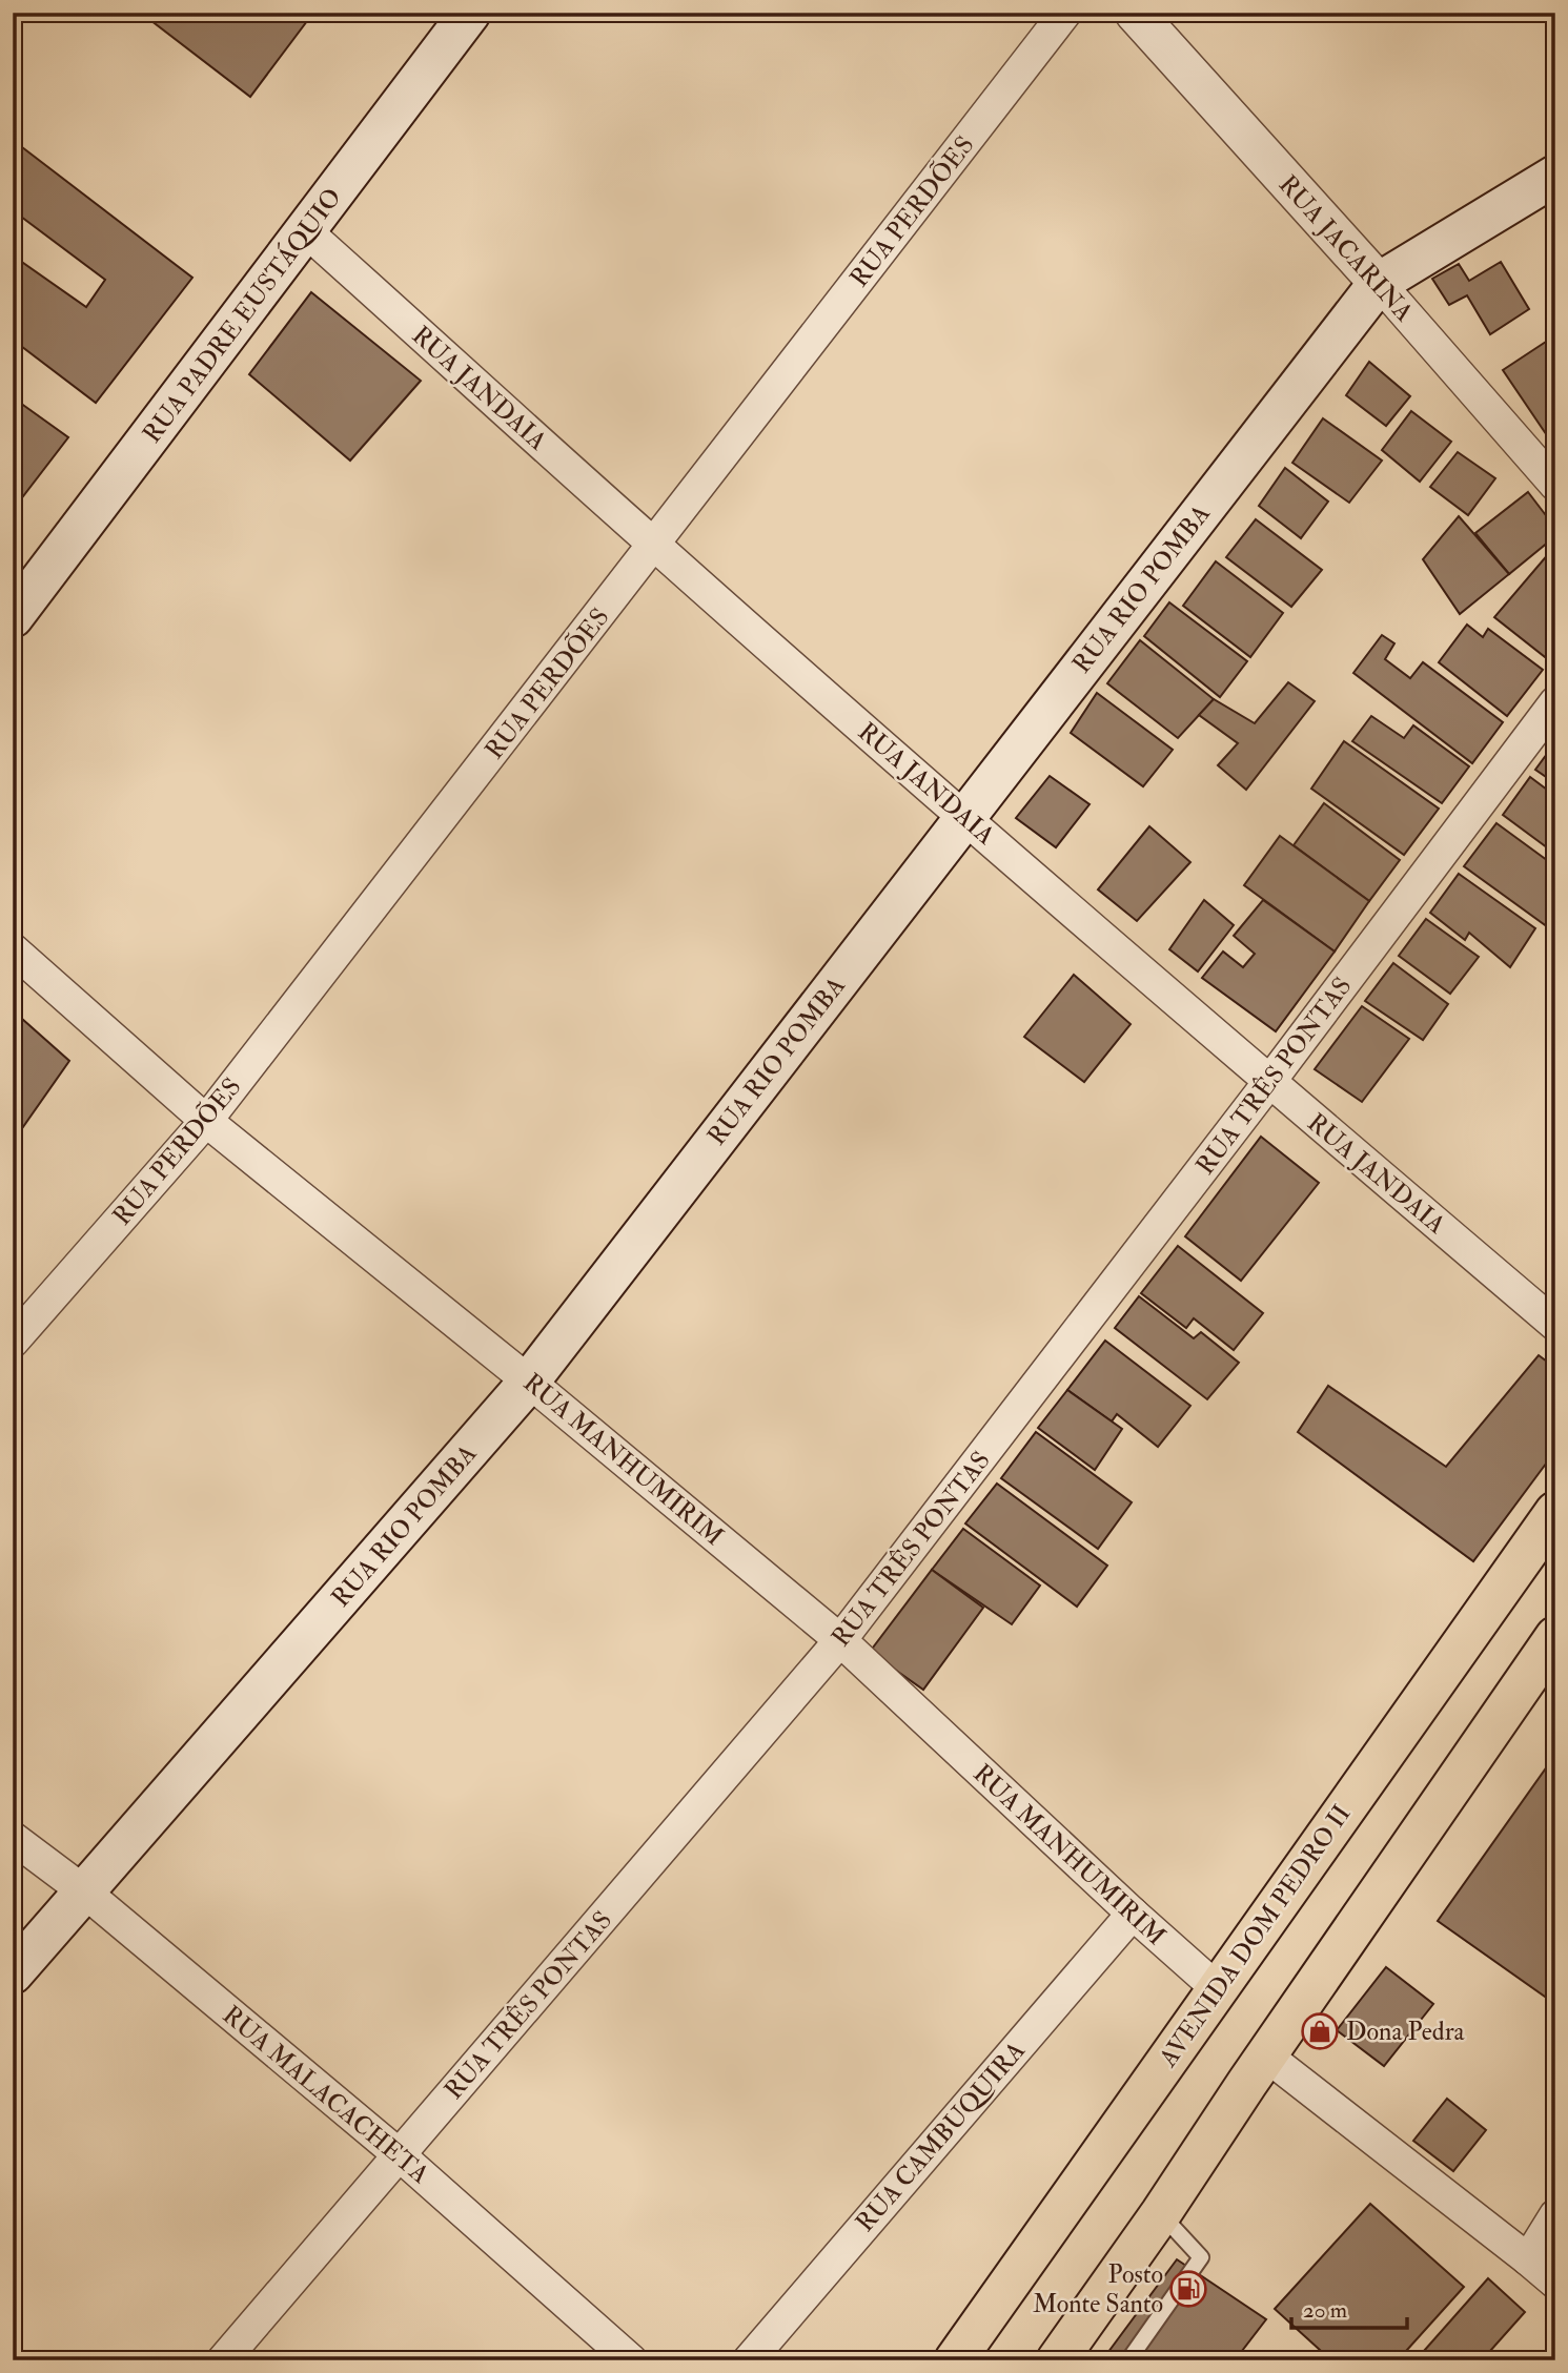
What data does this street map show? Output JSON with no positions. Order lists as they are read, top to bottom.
{
  "streets": {
    "main road": ["RUA PADRE EUSTÁQUIO", "RUA RIO POMBA", "AVENIDA DOM PEDRO II"],
    "street": [
      "RUA PERDÕES",
      "RUA JACARINA",
      "RUA JANDAIA",
      "RUA TRÊS PONTAS",
      "RUA MANHUMIRIM",
      "RUA MALACACHETA",
      "RUA CAMBUQUIRA"
    ]
  },
  "crossings": [
    ["RUA PERDÕES", "RUA JANDAIA"],
    ["RUA PERDÕES", "RUA MANHUMIRIM"],
    ["RUA JACARINA", "RUA RIO POMBA"],
    ["RUA PADRE EUSTÁQUIO", "RUA JANDAIA"],
    ["RUA JANDAIA", "RUA RIO POMBA"],
    ["RUA JANDAIA", "RUA TRÊS PONTAS"],
    ["RUA RIO POMBA", "RUA MANHUMIRIM"],
    ["RUA RIO POMBA", "RUA MALACACHETA"],
    ["RUA TRÊS PONTAS", "RUA MANHUMIRIM"],
    ["RUA TRÊS PONTAS", "RUA MALACACHETA"],
    ["RUA MANHUMIRIM", "AVENIDA DOM PEDRO II"],
    ["RUA MANHUMIRIM", "RUA CAMBUQUIRA"]
  ],
  "places": {
    "shop": ["Dona Pedra"],
    "fuel station": ["Posto Monte Santo"]
  },
  "scale_bar": "20 m"
}
